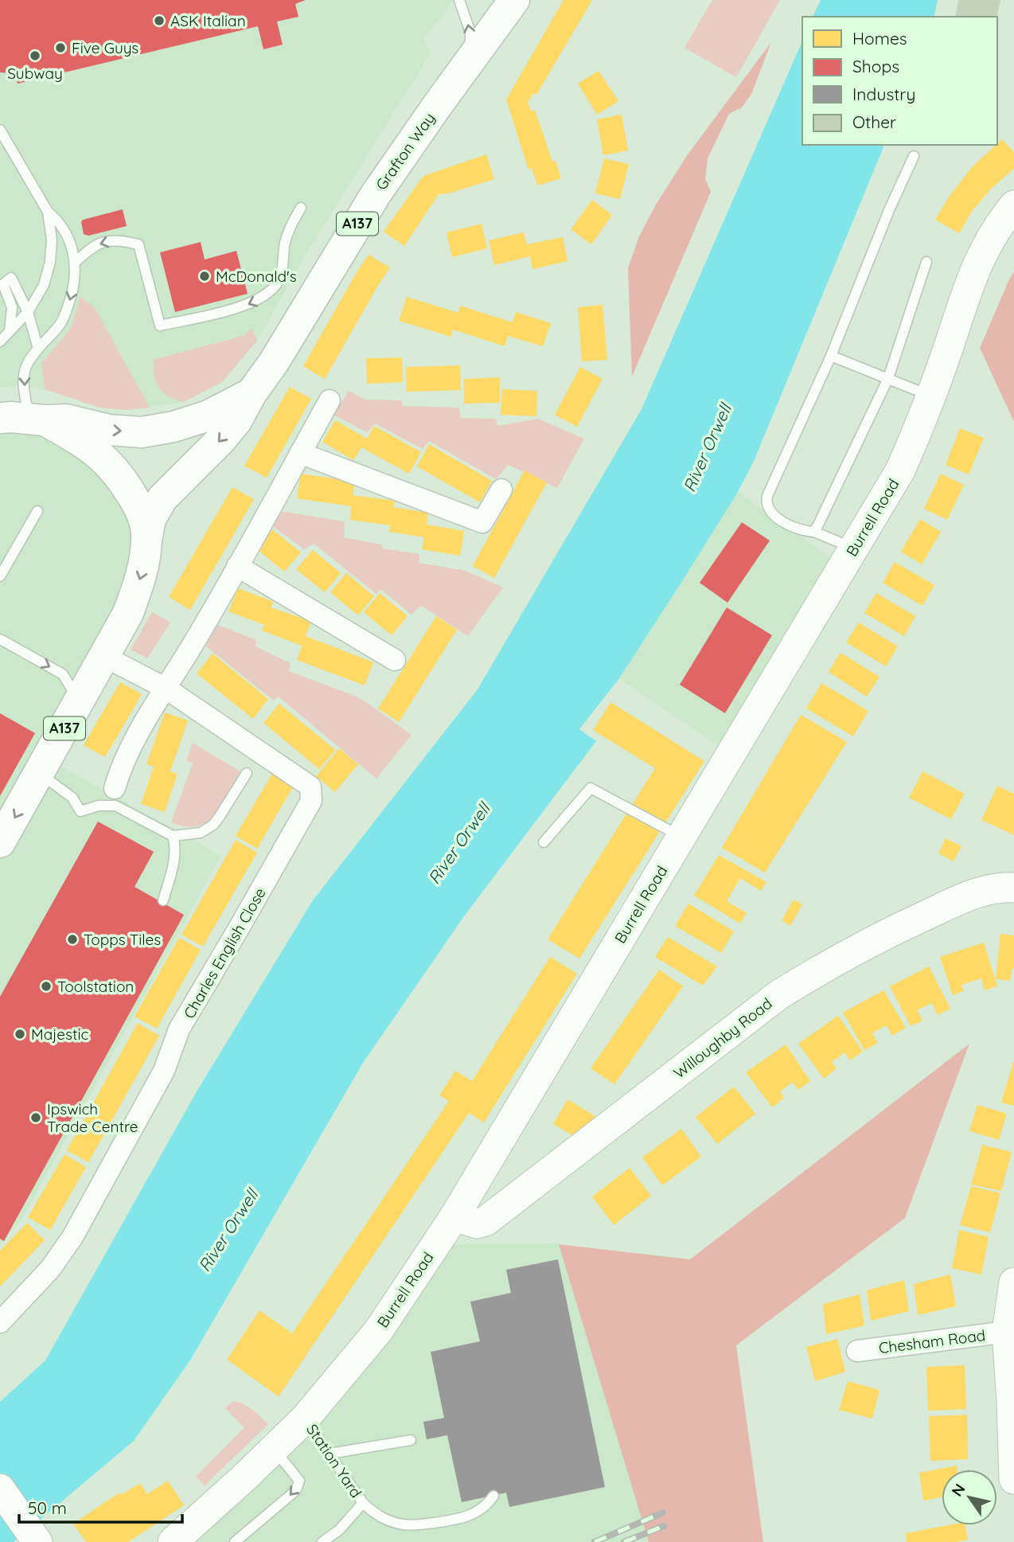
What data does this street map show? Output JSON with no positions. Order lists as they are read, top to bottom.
{
  "streets": {
    "main road": [
      "Grafton Way",
      "A137",
      "Burrell Road",
      "Willoughby Road"
    ],
    "street": ["Charles English Close", "Chesham Road"],
    "lane": ["Station Yard"]
  },
  "crossings": [
    ["Grafton Way", "A137"],
    ["A137", "Charles English Close"],
    ["Burrell Road", "Willoughby Road"],
    ["Burrell Road", "Station Yard"]
  ],
  "water": ["River Orwell"],
  "places": [
    "ASK Italian",
    "Five Guys",
    "Subway",
    "McDonald's",
    "Topps Tiles",
    "Toolstation",
    "Majestic",
    "Ipswich Trade Centre"
  ],
  "legend": [
    "Homes",
    "Shops",
    "Industry",
    "Other"
  ],
  "scale_bar": "50 m",
  "north": "top left"
}
